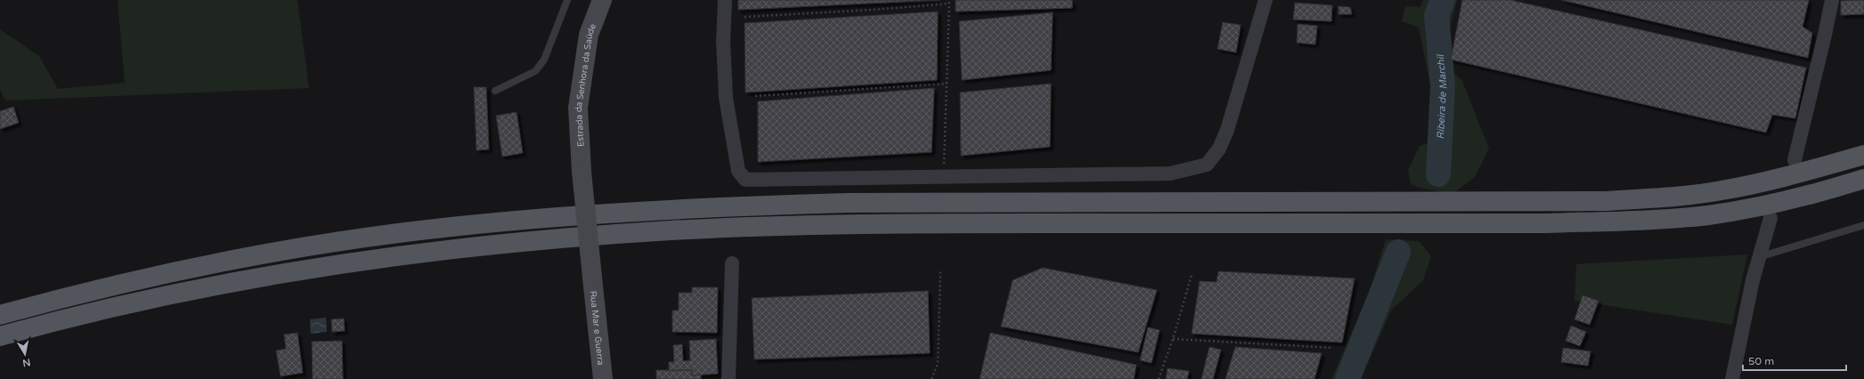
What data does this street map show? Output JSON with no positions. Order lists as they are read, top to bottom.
{
  "streets": {
    "street": ["Estrada da Senhora da Saúde", "Rua Mar e Guerra"]
  },
  "crossings": [
    ["Estrada da Senhora da Saúde", "Rua Mar e Guerra"]
  ],
  "water": ["Ribeira de Marchil"],
  "scale_bar": "50 m",
  "north": "bottom"
}
